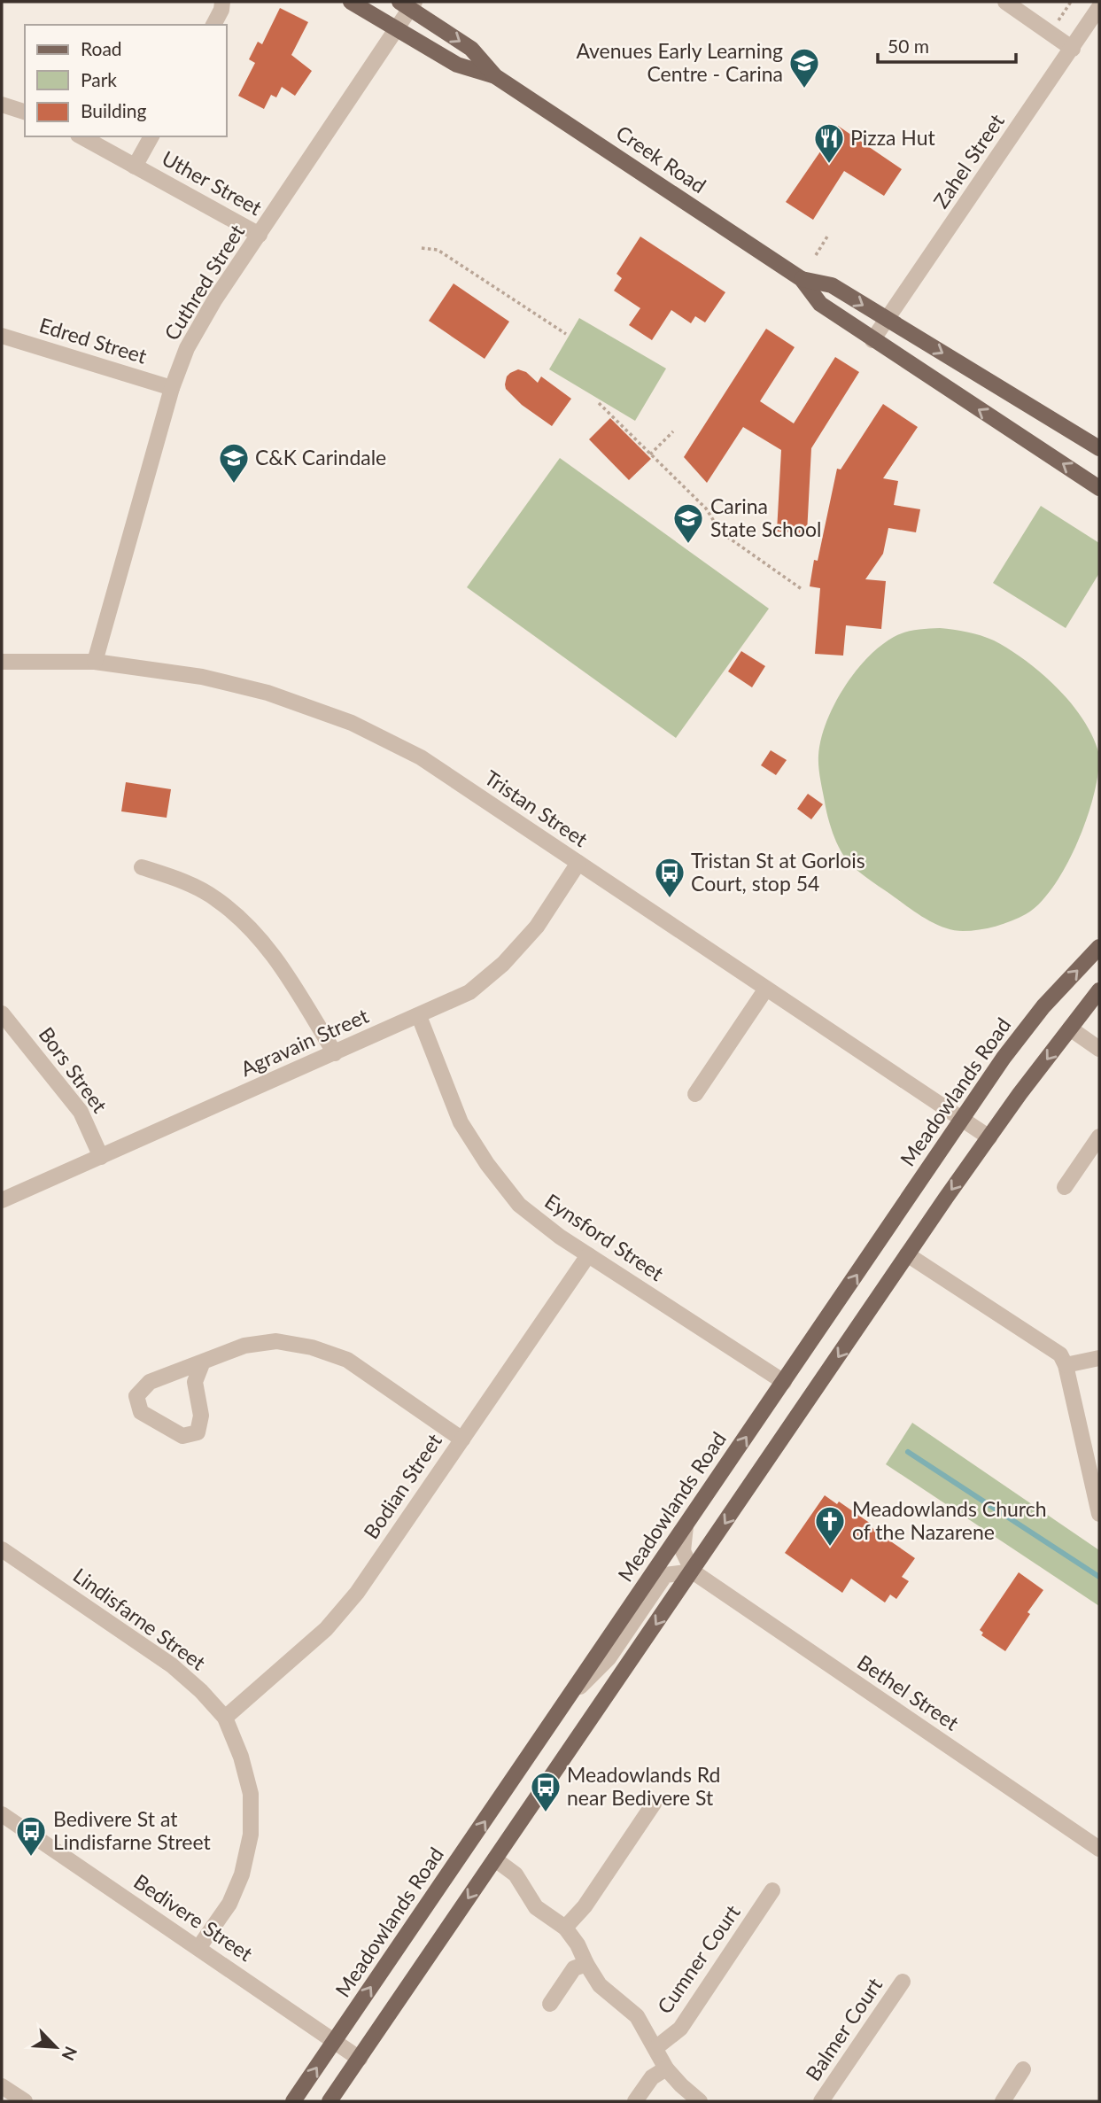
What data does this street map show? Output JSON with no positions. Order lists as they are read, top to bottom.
{
  "streets": {
    "main road": ["Creek Road", "Meadowlands Road"],
    "street": [
      "Zahel Street",
      "Uther Street",
      "Cuthred Street",
      "Edred Street",
      "Tristan Street",
      "Agravain Street",
      "Bors Street",
      "Eynsford Street",
      "Bodian Street",
      "Lindisfarne Street",
      "Bethel Street",
      "Bedivere Street",
      "Cumner Court",
      "Balmer Court"
    ]
  },
  "crossings": [
    ["Creek Road", "Zahel Street"],
    ["Creek Road", "Cuthred Street"],
    ["Uther Street", "Cuthred Street"],
    ["Cuthred Street", "Edred Street"],
    ["Cuthred Street", "Tristan Street"],
    ["Tristan Street", "Agravain Street"],
    ["Tristan Street", "Meadowlands Road"],
    ["Agravain Street", "Bors Street"],
    ["Agravain Street", "Eynsford Street"],
    ["Meadowlands Road", "Eynsford Street"],
    ["Meadowlands Road", "Bedivere Street"],
    ["Eynsford Street", "Bodian Street"],
    ["Bodian Street", "Lindisfarne Street"],
    ["Lindisfarne Street", "Bedivere Street"]
  ],
  "places": {
    "school or university": ["Avenues Early Learning Centre - Carina", "C&K Carindale", "Carina State School"],
    "restaurant": ["Pizza Hut"],
    "bus stop": ["Tristan St at Gorlois Court, stop 54", "Meadowlands Rd near Bedivere St", "Bedivere St at Lindisfarne Street"],
    "church": ["Meadowlands Church of the Nazarene"]
  },
  "legend": ["Road", "Park", "Building"],
  "scale_bar": "50 m",
  "north": "bottom right"
}
